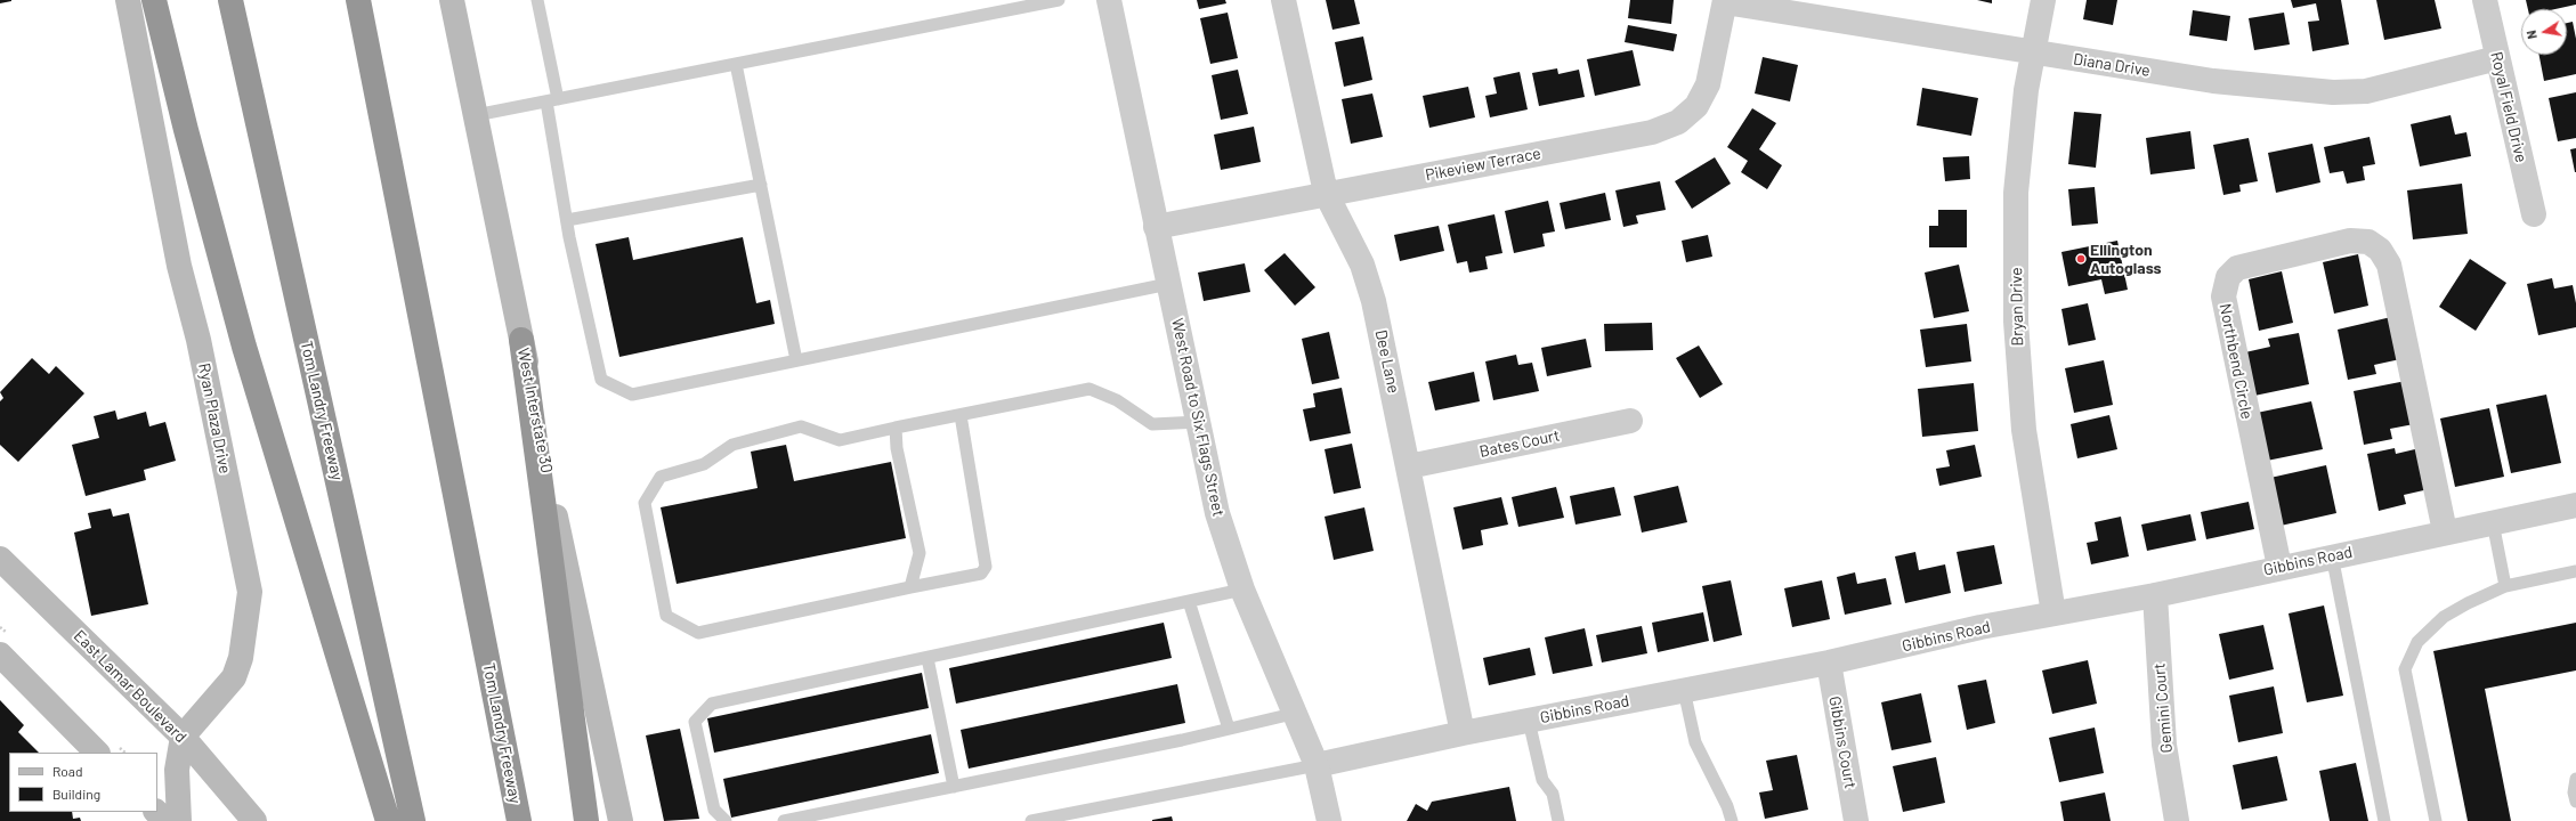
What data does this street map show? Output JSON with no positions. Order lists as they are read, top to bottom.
{
  "streets": {
    "highway": ["Tom Landry Freeway"],
    "main road": ["West Interstate 30", "Ryan Plaza Drive", "East Lamar Boulevard"],
    "street": [
      "Diana Drive",
      "Royal Field Drive",
      "Pikeview Terrace",
      "Bryan Drive",
      "Dee Lane",
      "Northbend Circle",
      "West Road to Six Flags Street",
      "Bates Court",
      "Gibbins Road",
      "Gemini Court",
      "Gibbins Court"
    ]
  },
  "crossings": [
    ["Diana Drive", "Royal Field Drive"],
    ["Diana Drive", "Pikeview Terrace"],
    ["Diana Drive", "Bryan Drive"],
    ["Pikeview Terrace", "Dee Lane"],
    ["Pikeview Terrace", "West Road to Six Flags Street"],
    ["Bryan Drive", "Gibbins Road"],
    ["Dee Lane", "Bates Court"],
    ["Dee Lane", "Gibbins Road"],
    ["Northbend Circle", "Gibbins Road"],
    ["West Road to Six Flags Street", "Gibbins Road"],
    ["Ryan Plaza Drive", "East Lamar Boulevard"],
    ["Gibbins Road", "Gemini Court"],
    ["Gibbins Road", "Gibbins Court"]
  ],
  "places": ["Ellington Autoglass"],
  "legend": ["Road", "Building"],
  "north": "left"
}
